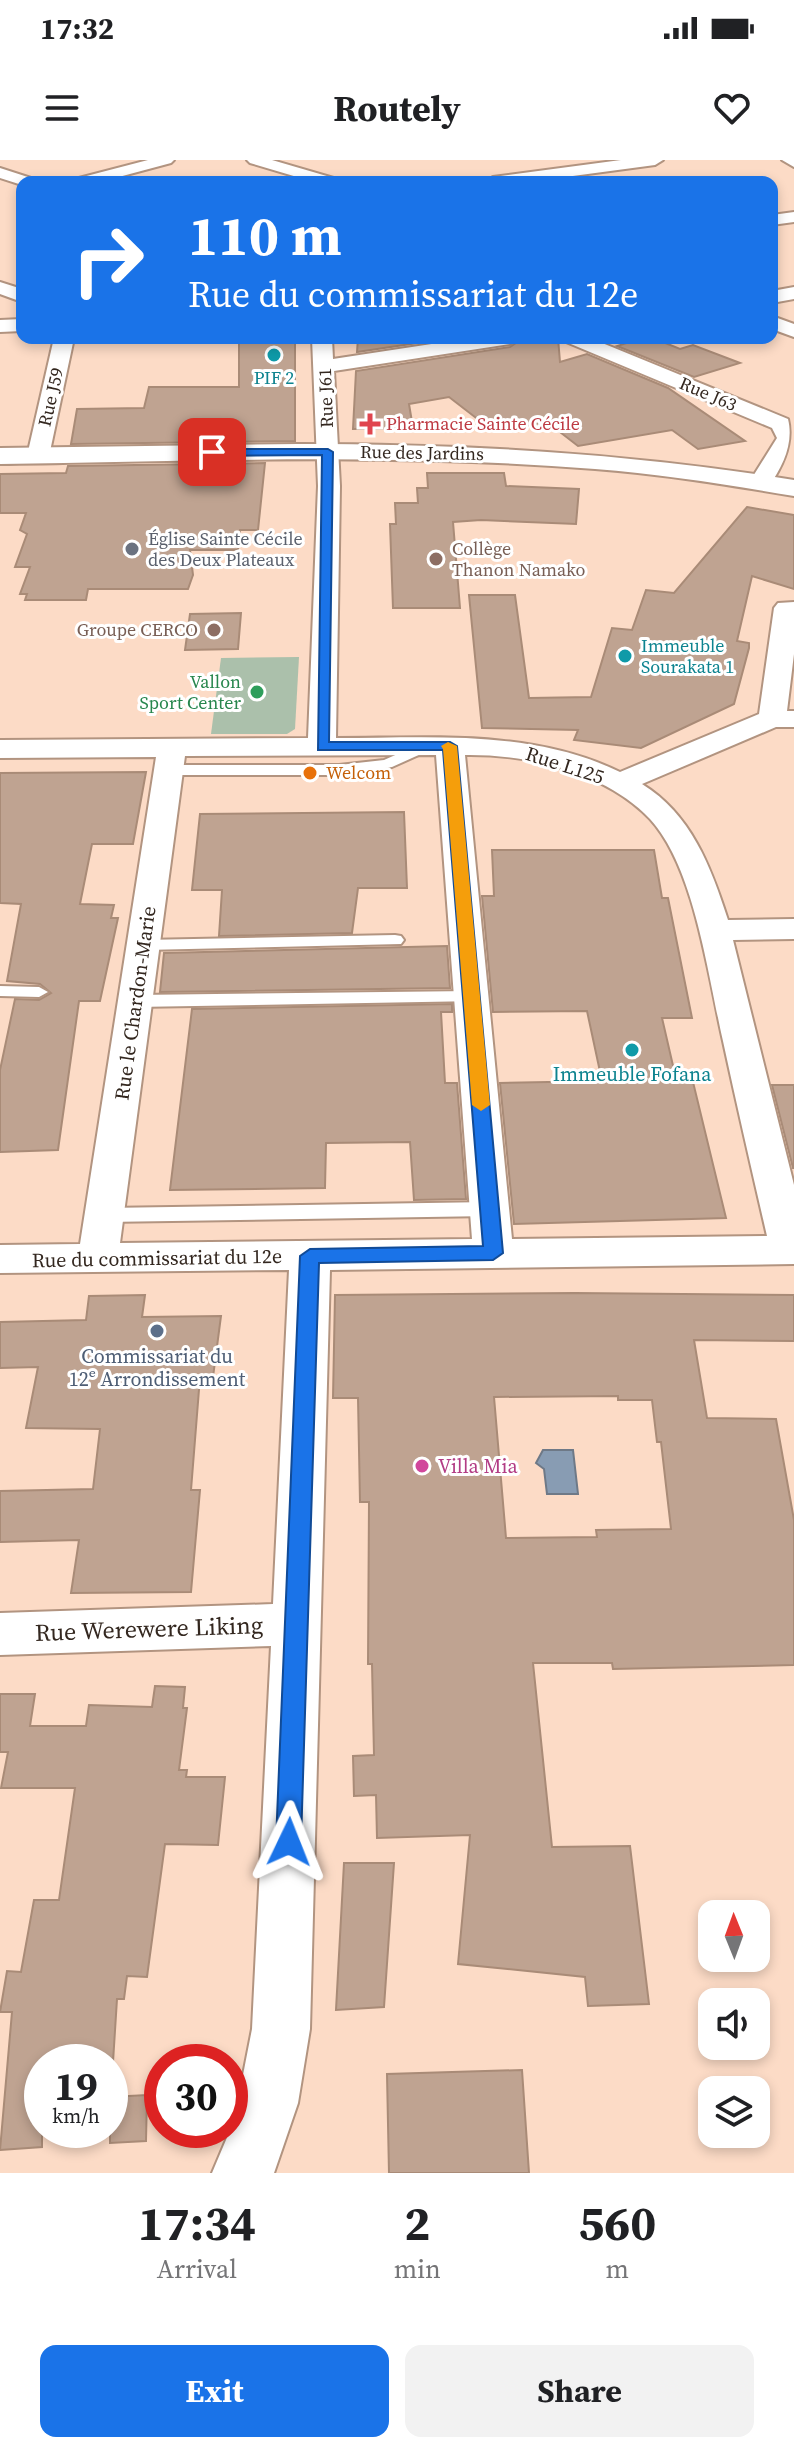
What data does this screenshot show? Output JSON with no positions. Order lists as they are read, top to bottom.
{
  "streets": {
    "main road": ["Rue des Jardins"],
    "street": [
      "Rue J63",
      "Rue J59",
      "Rue J61",
      "Rue L125",
      "Rue le Chardon-Marie",
      "Rue du commissariat du 12e",
      "Rue Werewere Liking"
    ]
  },
  "crossings": [
    ["Rue J63", "Rue des Jardins"],
    ["Rue J59", "Rue des Jardins"],
    ["Rue J61", "Rue des Jardins"],
    ["Rue J61", "Rue L125"],
    ["Rue L125", "Rue le Chardon-Marie"],
    ["Rue L125", "Rue du commissariat du 12e"],
    ["Rue le Chardon-Marie", "Rue du commissariat du 12e"]
  ],
  "places": {
    "other": [
      "PIF 2",
      "Église Sainte Cécile des Deux Plateaux",
      "Collège Thanon Namako",
      "Groupe CERCO",
      "Immeuble Sourakata 1",
      "Vallon Sport Center",
      "Welcom",
      "Immeuble Fofana",
      "Commissariat du 12ᵉ Arrondissement",
      "Villa Mia"
    ],
    "health": ["Pharmacie Sainte Cécile"]
  },
  "north": "top",
  "page": {
    "status": "17:32",
    "header": "Routely",
    "turn": ["110 m", "Rue du commissariat du 12e"],
    "speed": "19 km/h",
    "limit": "30",
    "eta": [
      "17:34",
      "Arrival",
      "2",
      "min",
      "560",
      "m"
    ],
    "buttons": ["Exit", "Share"]
  }
}
